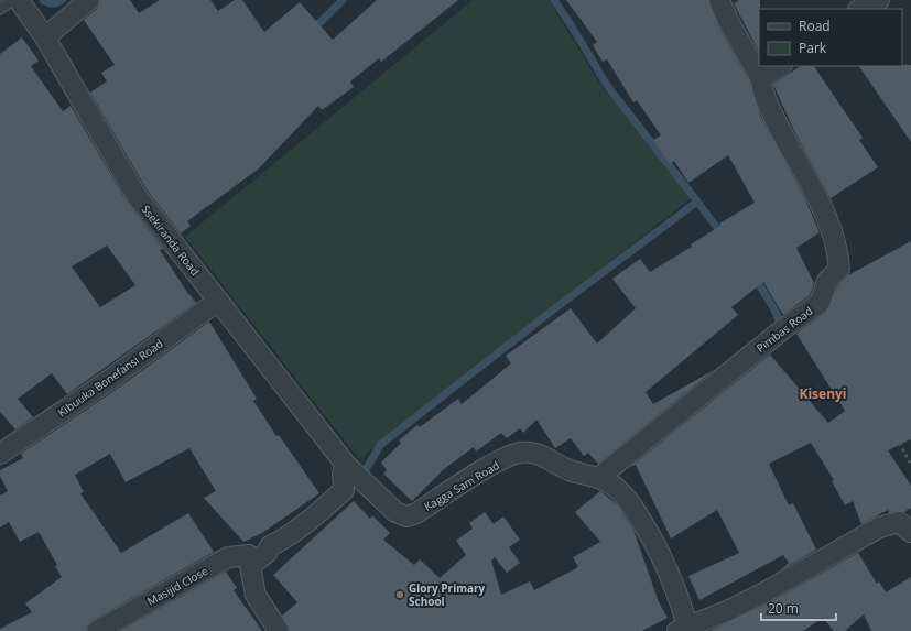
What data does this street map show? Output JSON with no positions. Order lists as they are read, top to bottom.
{
  "streets": {
    "street": [
      "Ssekiranda Road",
      "Pimbas Road",
      "Kibuuka Bonefansi Road",
      "Kagga Sam Road",
      "Masijid Close"
    ]
  },
  "crossings": [
    ["Ssekiranda Road", "Kibuuka Bonefansi Road"],
    ["Ssekiranda Road", "Kagga Sam Road"],
    ["Pimbas Road", "Kagga Sam Road"]
  ],
  "districts": ["Kisenyi"],
  "places": ["Glory Primary School"],
  "legend": ["Road", "Park"],
  "scale_bar": "20 m"
}
